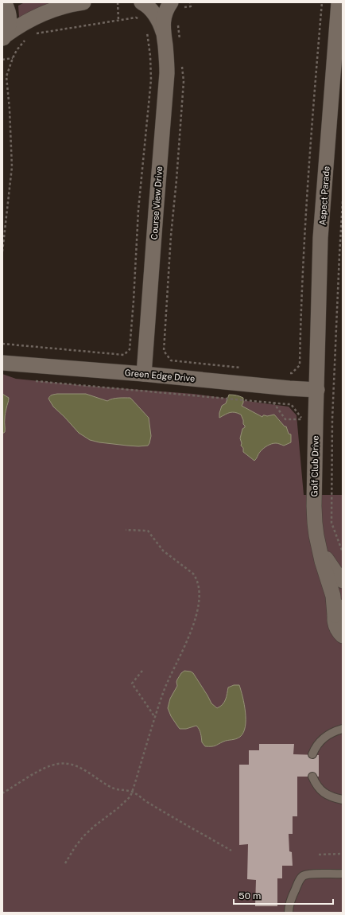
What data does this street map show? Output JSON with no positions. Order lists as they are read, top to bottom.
{
  "streets": {
    "street": [
      "Aspect Parade",
      "Course View Drive",
      "Green Edge Drive",
      "Golf Club Drive"
    ]
  },
  "crossings": [
    ["Aspect Parade", "Green Edge Drive"],
    ["Aspect Parade", "Golf Club Drive"],
    ["Course View Drive", "Green Edge Drive"],
    ["Green Edge Drive", "Golf Club Drive"]
  ],
  "scale_bar": "50 m"
}
